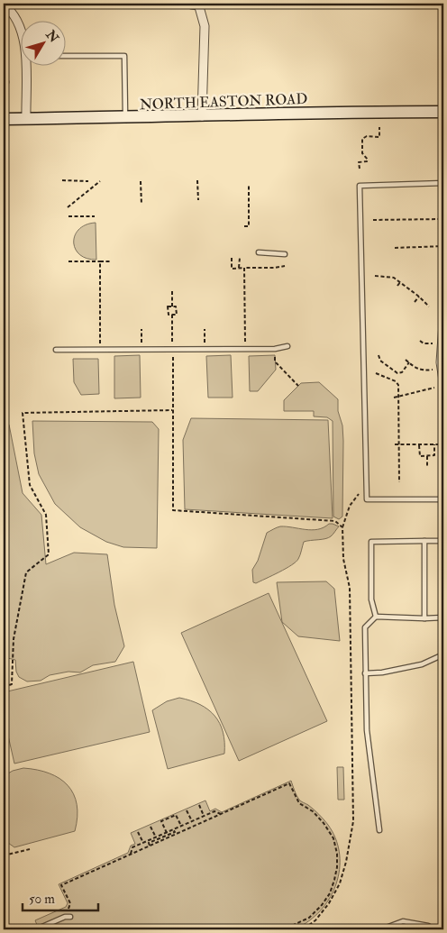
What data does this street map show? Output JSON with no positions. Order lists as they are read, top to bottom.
{
  "streets": {
    "main road": ["NORTH EASTON ROAD"]
  },
  "scale_bar": "50 m",
  "north": "top right"
}
